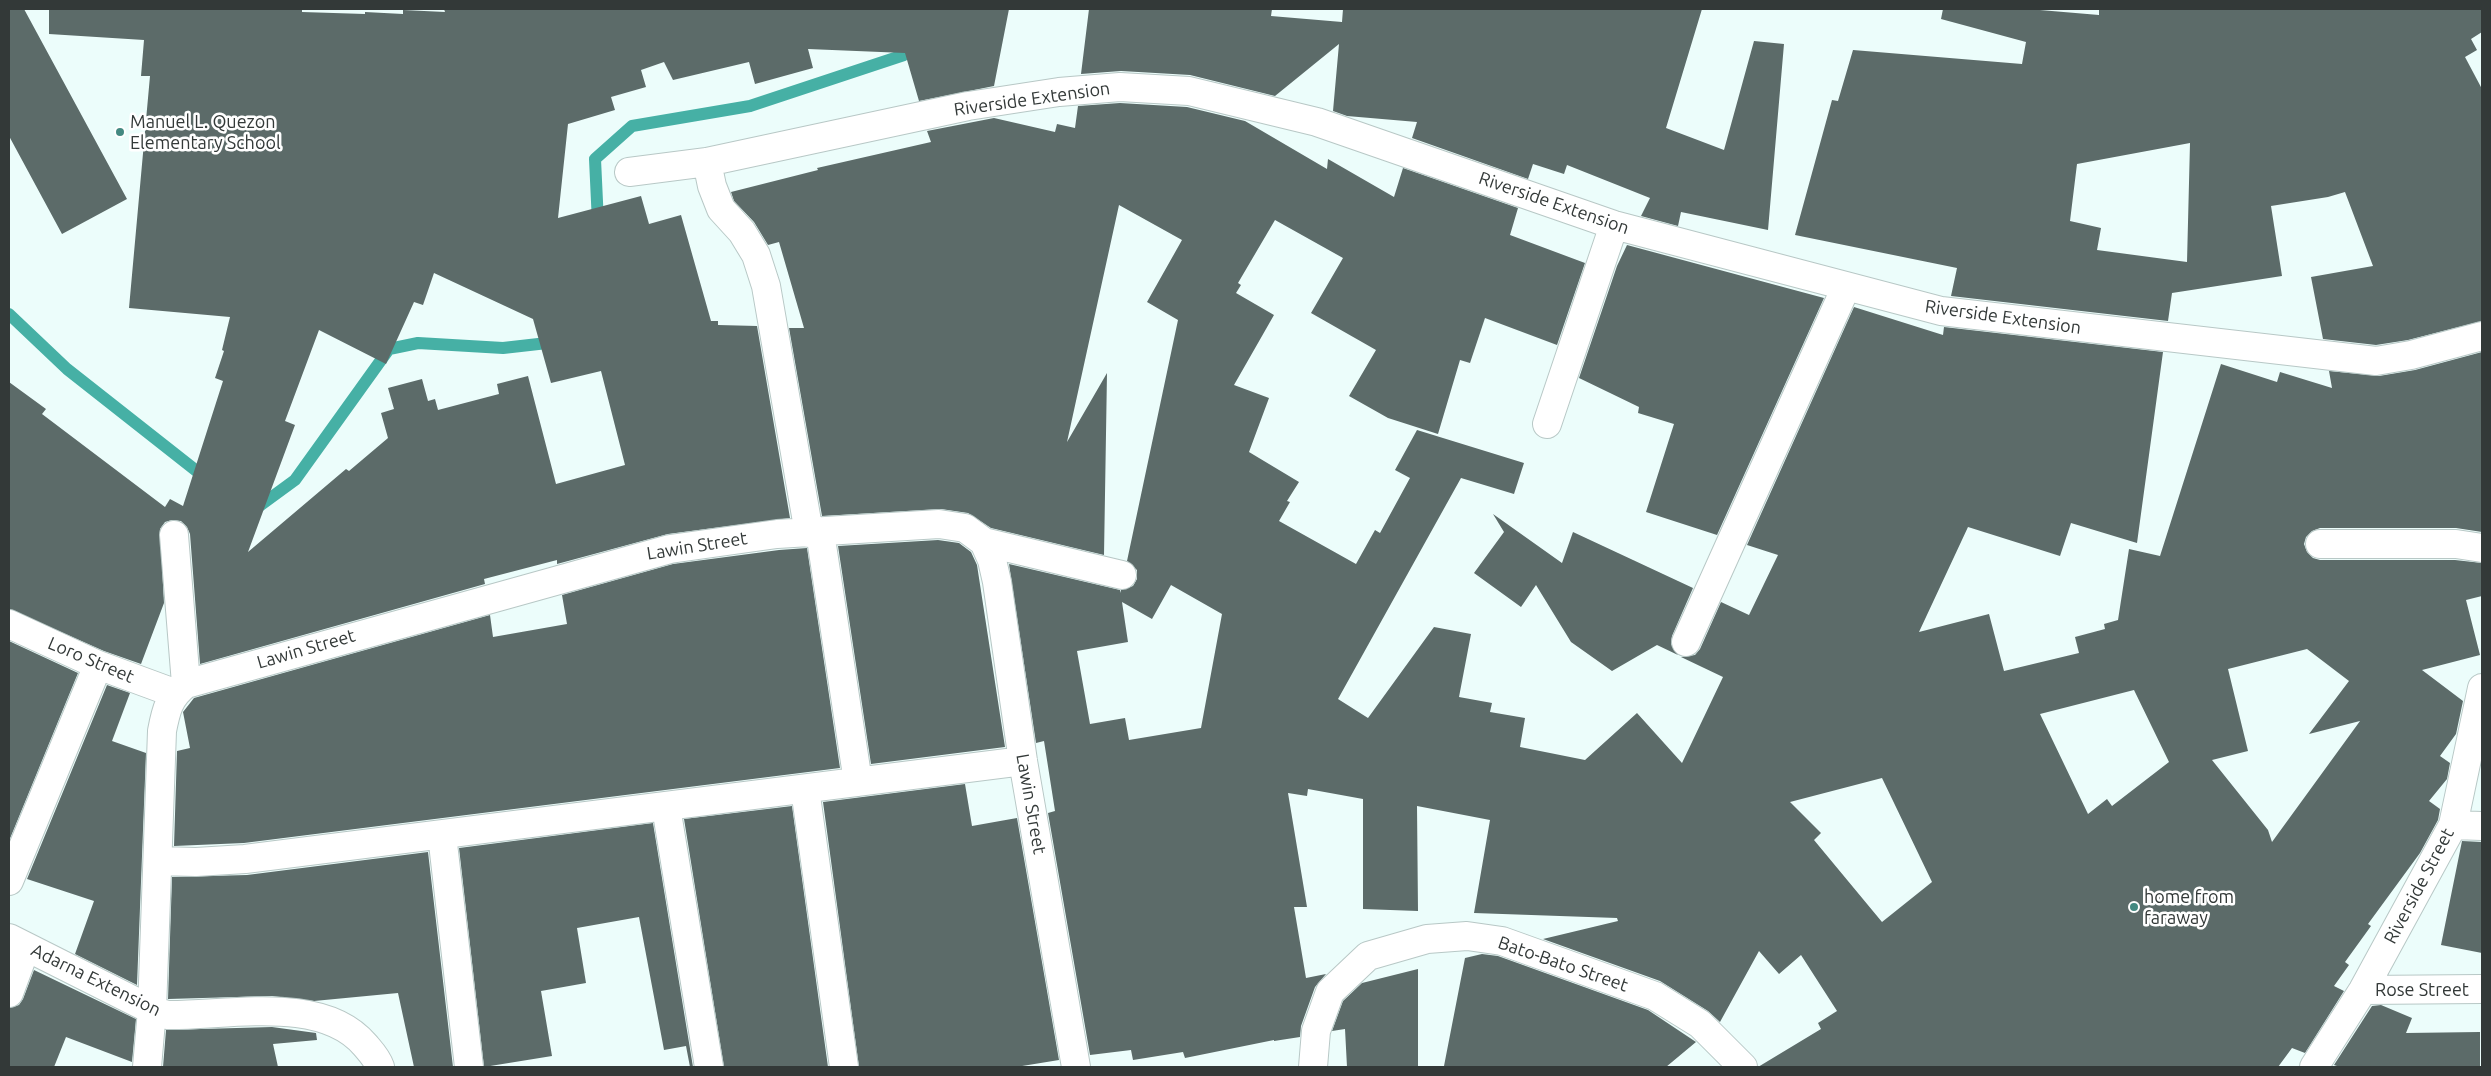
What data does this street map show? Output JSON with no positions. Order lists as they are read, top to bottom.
{
  "streets": {
    "street": [
      "Riverside Extension",
      "Lawin Street",
      "Loro Street",
      "Riverside Street",
      "Bato-Bato Street",
      "Adarna Extension",
      "Rose Street"
    ]
  },
  "crossings": [
    ["Lawin Street", "Loro Street"],
    ["Riverside Street", "Rose Street"]
  ],
  "places": ["Manuel L. Quezon Elementary School", "home from faraway"]
}
